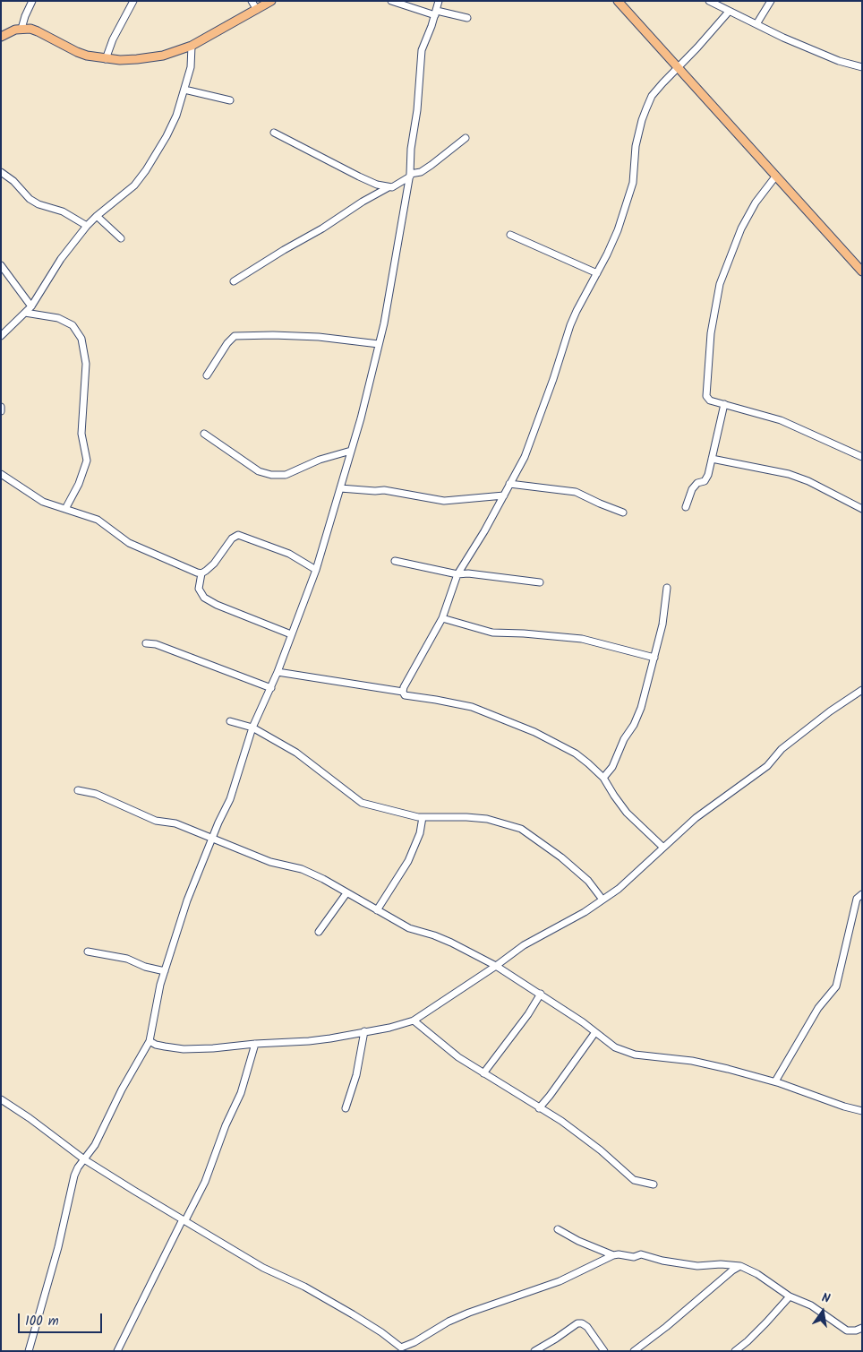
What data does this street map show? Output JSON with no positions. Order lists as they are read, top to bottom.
{
  "scale_bar": "100 m",
  "north": "top"
}
